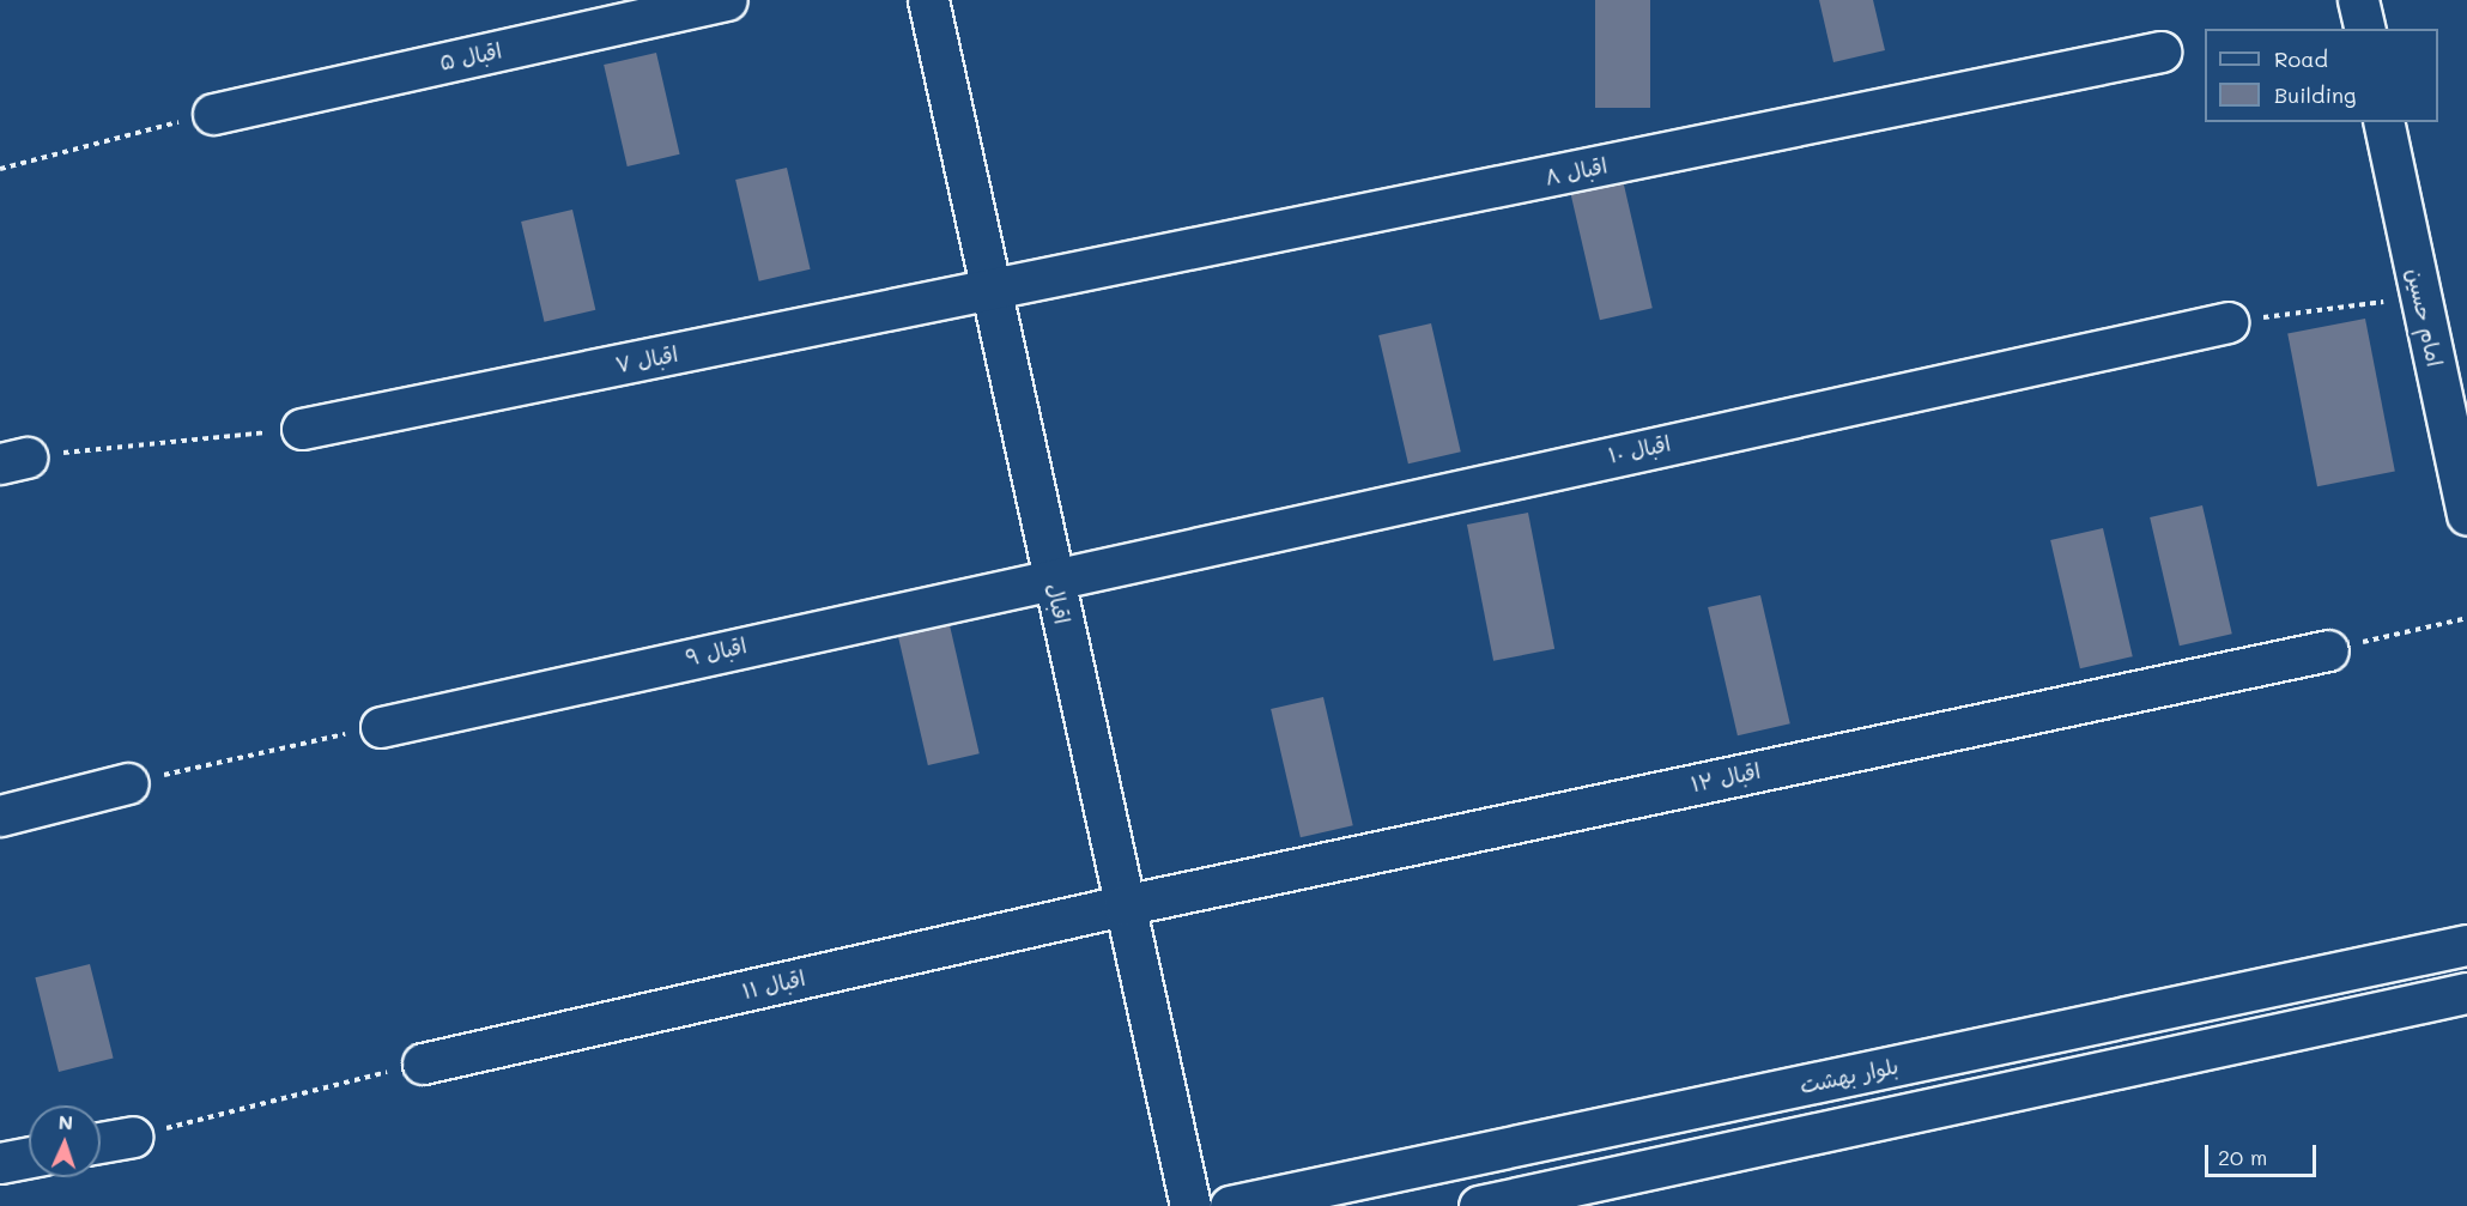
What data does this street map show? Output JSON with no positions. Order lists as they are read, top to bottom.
{
  "streets": {
    "street": [
      "اقبال ۵",
      "اقبال ۸",
      "امام حسین",
      "اقبال ۷",
      "اقبال ۱۰",
      "اقبال",
      "اقبال ۹",
      "اقبال ۱۲",
      "اقبال ۱۱",
      "بلوار بهشت"
    ]
  },
  "crossings": [
    ["اقبال ۸", "اقبال ۷"],
    ["اقبال ۸", "اقبال"],
    ["اقبال ۷", "اقبال"],
    ["اقبال ۱۰", "اقبال"],
    ["اقبال ۱۰", "اقبال ۹"],
    ["اقبال", "اقبال ۹"],
    ["اقبال", "اقبال ۱۲"],
    ["اقبال", "اقبال ۱۱"],
    ["اقبال ۱۲", "اقبال ۱۱"]
  ],
  "legend": ["Road", "Building"],
  "scale_bar": "20 m",
  "north": "top"
}
